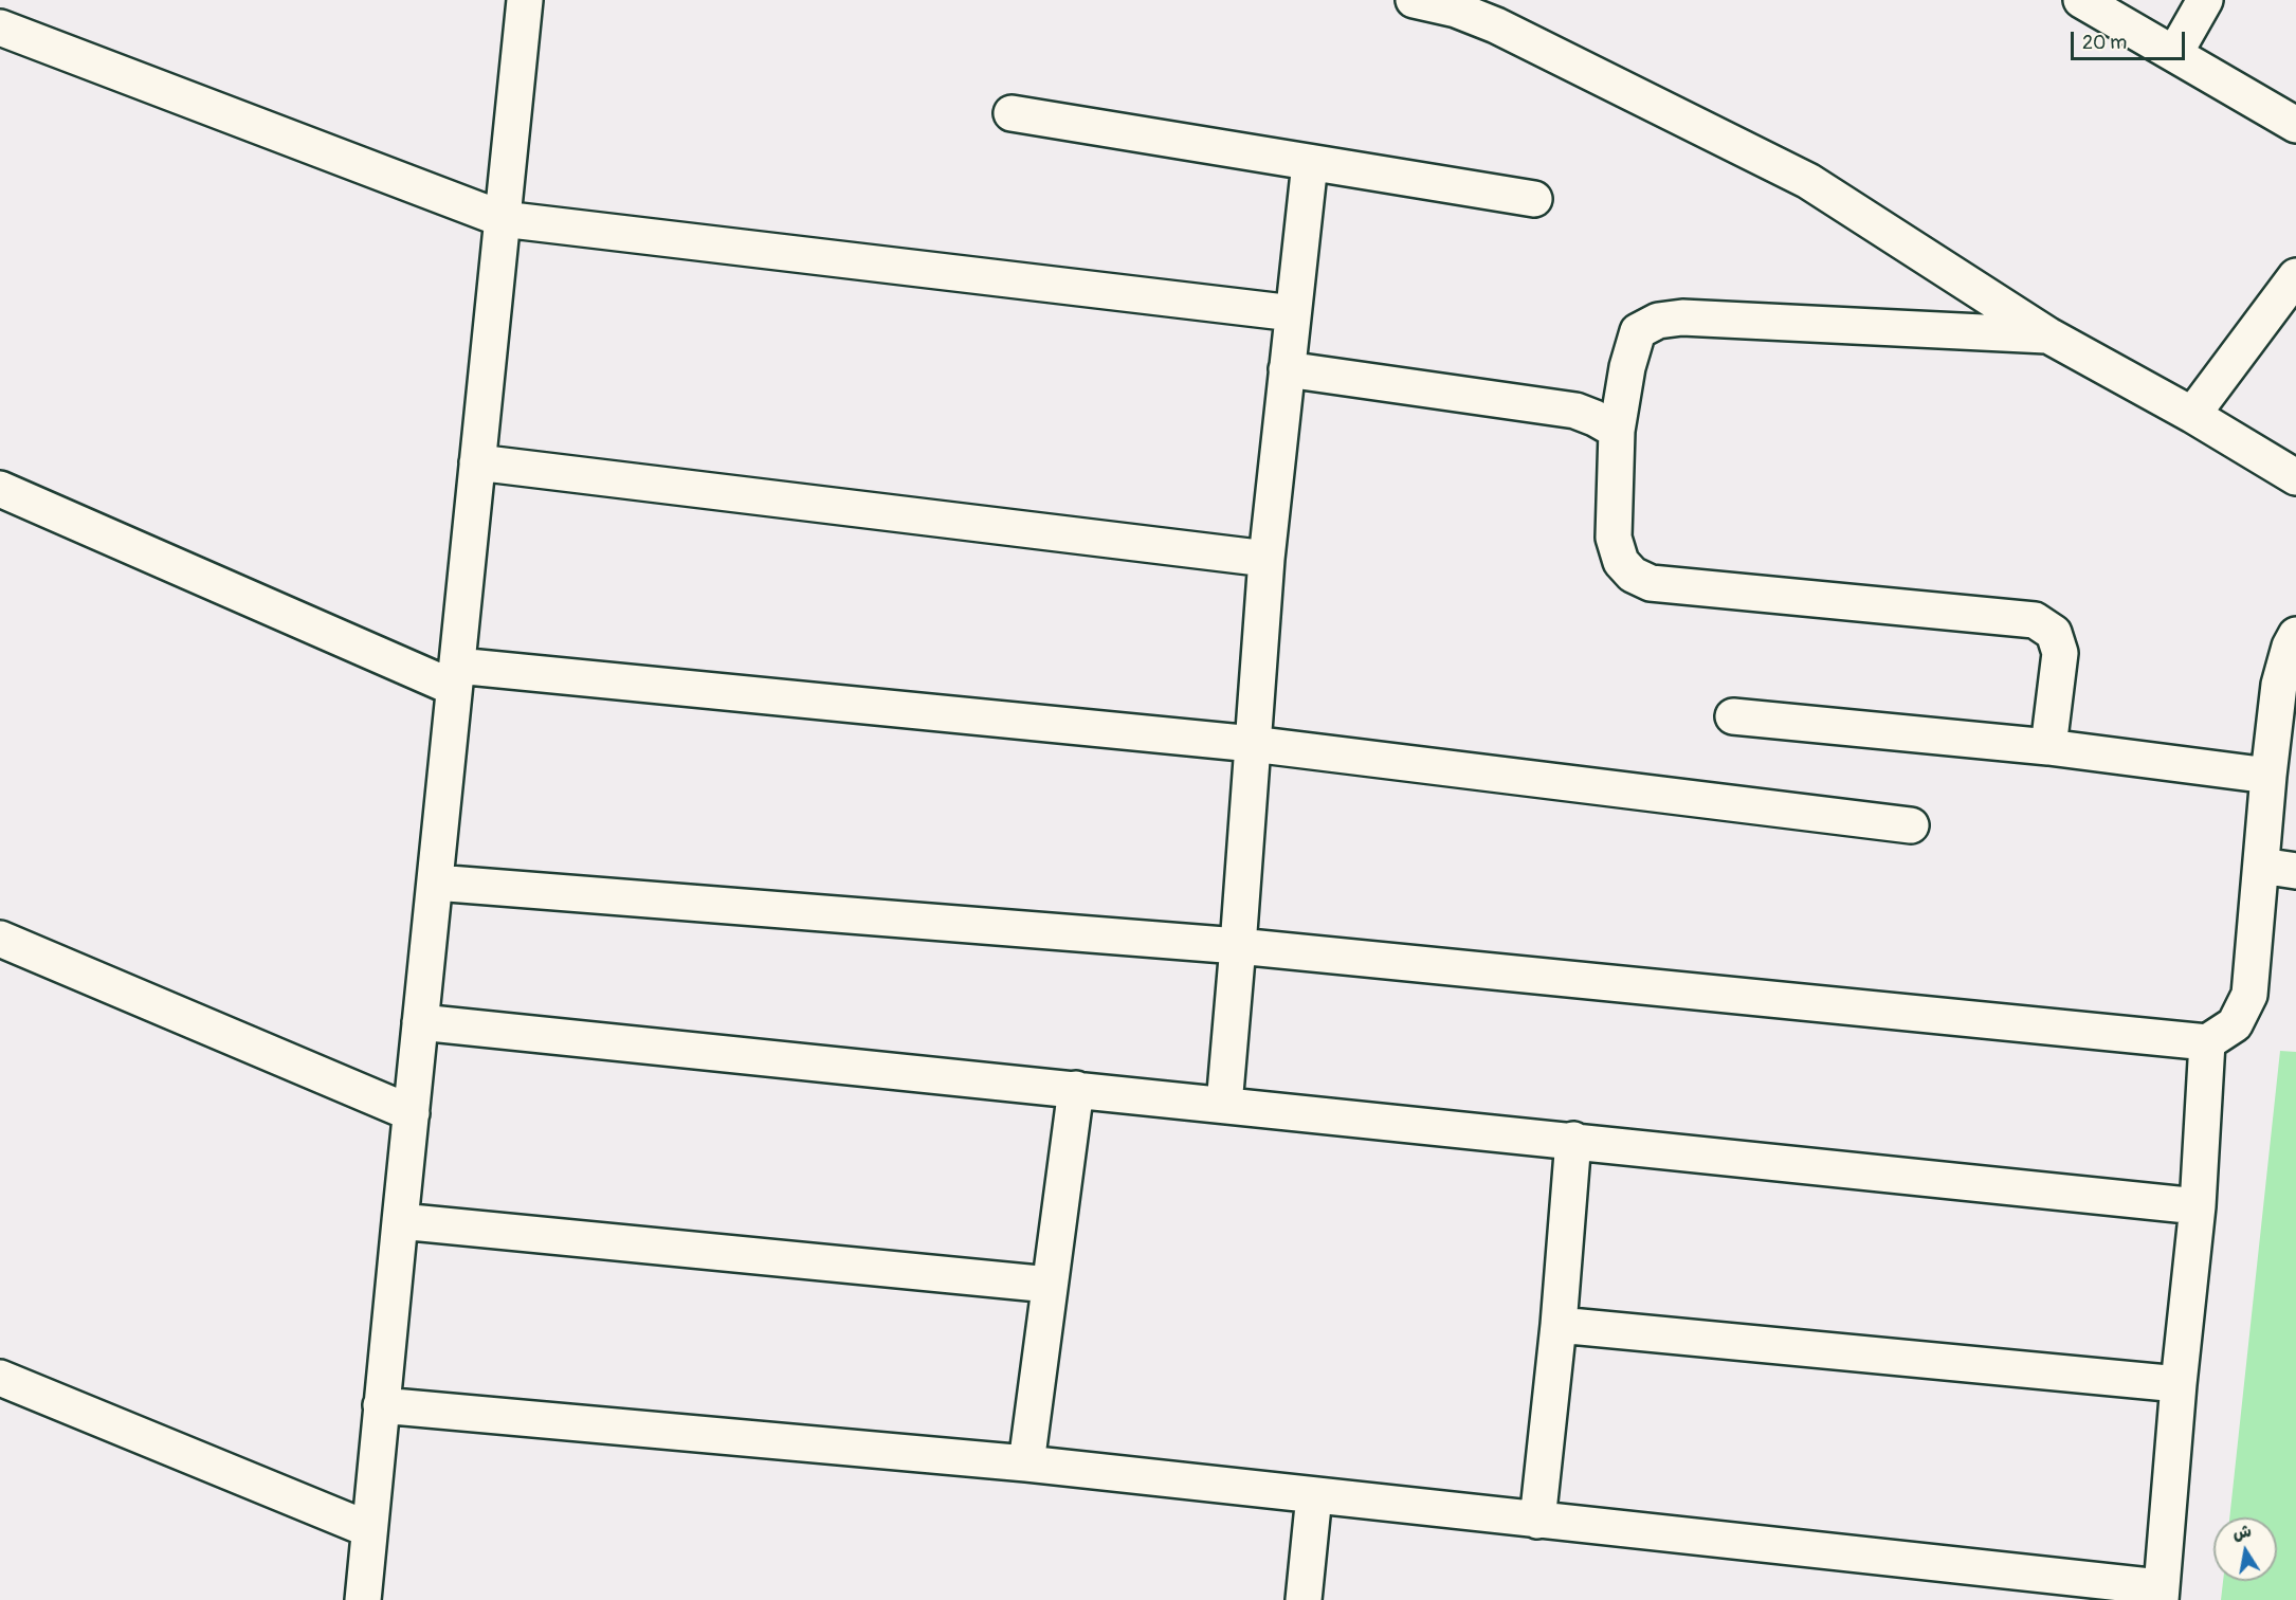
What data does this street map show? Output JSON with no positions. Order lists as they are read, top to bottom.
{
  "scale_bar": "20 m",
  "north": "top"
}
